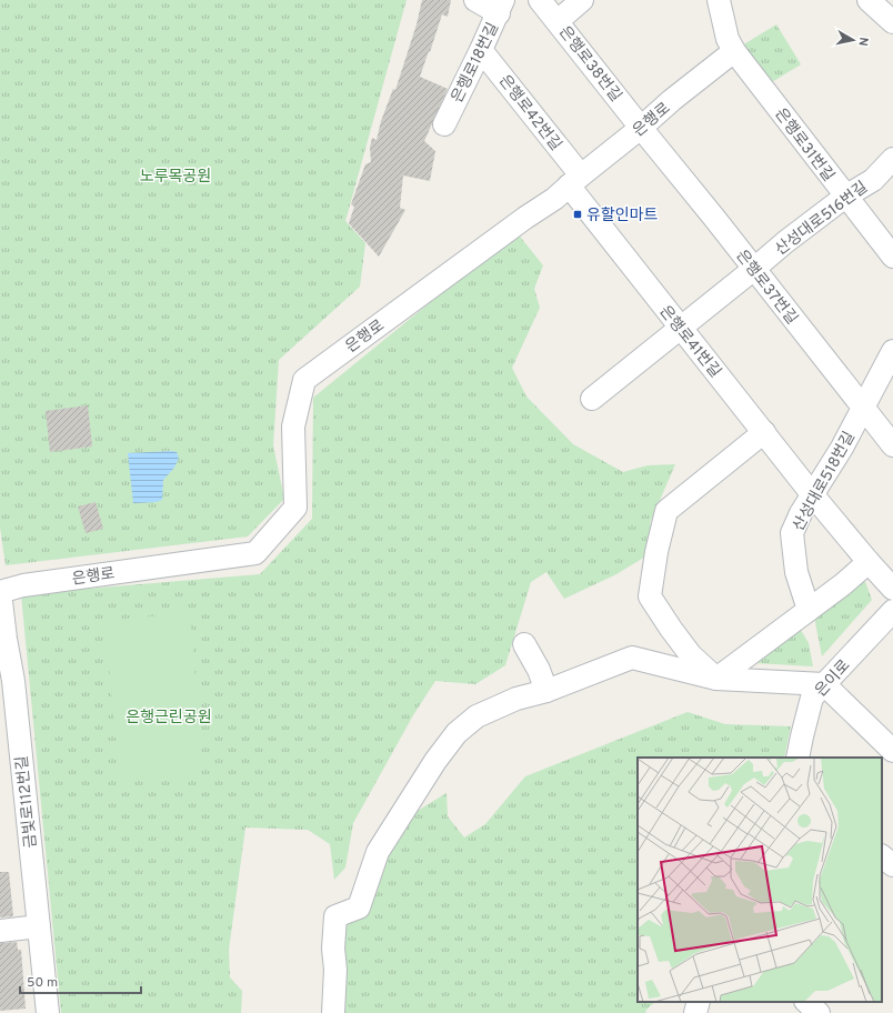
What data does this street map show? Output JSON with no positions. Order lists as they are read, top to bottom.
{
  "streets": {
    "street": [
      "은행로18번길",
      "은행로38번길",
      "은행로42번길",
      "은행로",
      "은행로31번길",
      "산성대로516번길",
      "은행로37번길",
      "은행로41번길",
      "산성대로518번길",
      "은이로",
      "금빛로112번길"
    ]
  },
  "crossings": [
    ["은행로18번길", "은행로42번길"],
    ["은행로38번길", "은행로"],
    ["은행로38번길", "은행로37번길"],
    ["은행로42번길", "은행로"],
    ["은행로42번길", "은행로41번길"],
    ["은행로", "은행로31번길"],
    ["은행로", "은행로37번길"],
    ["은행로", "은행로41번길"],
    ["은행로", "금빛로112번길"],
    ["은행로31번길", "산성대로516번길"],
    ["산성대로516번길", "은행로37번길"],
    ["산성대로516번길", "은행로41번길"],
    ["은행로37번길", "산성대로518번길"],
    ["은행로41번길", "산성대로518번길"]
  ],
  "parks": ["노루목공원", "은행근린공원"],
  "places": {
    "transit": ["유할인마트"]
  },
  "scale_bar": "50 m",
  "north": "right"
}
